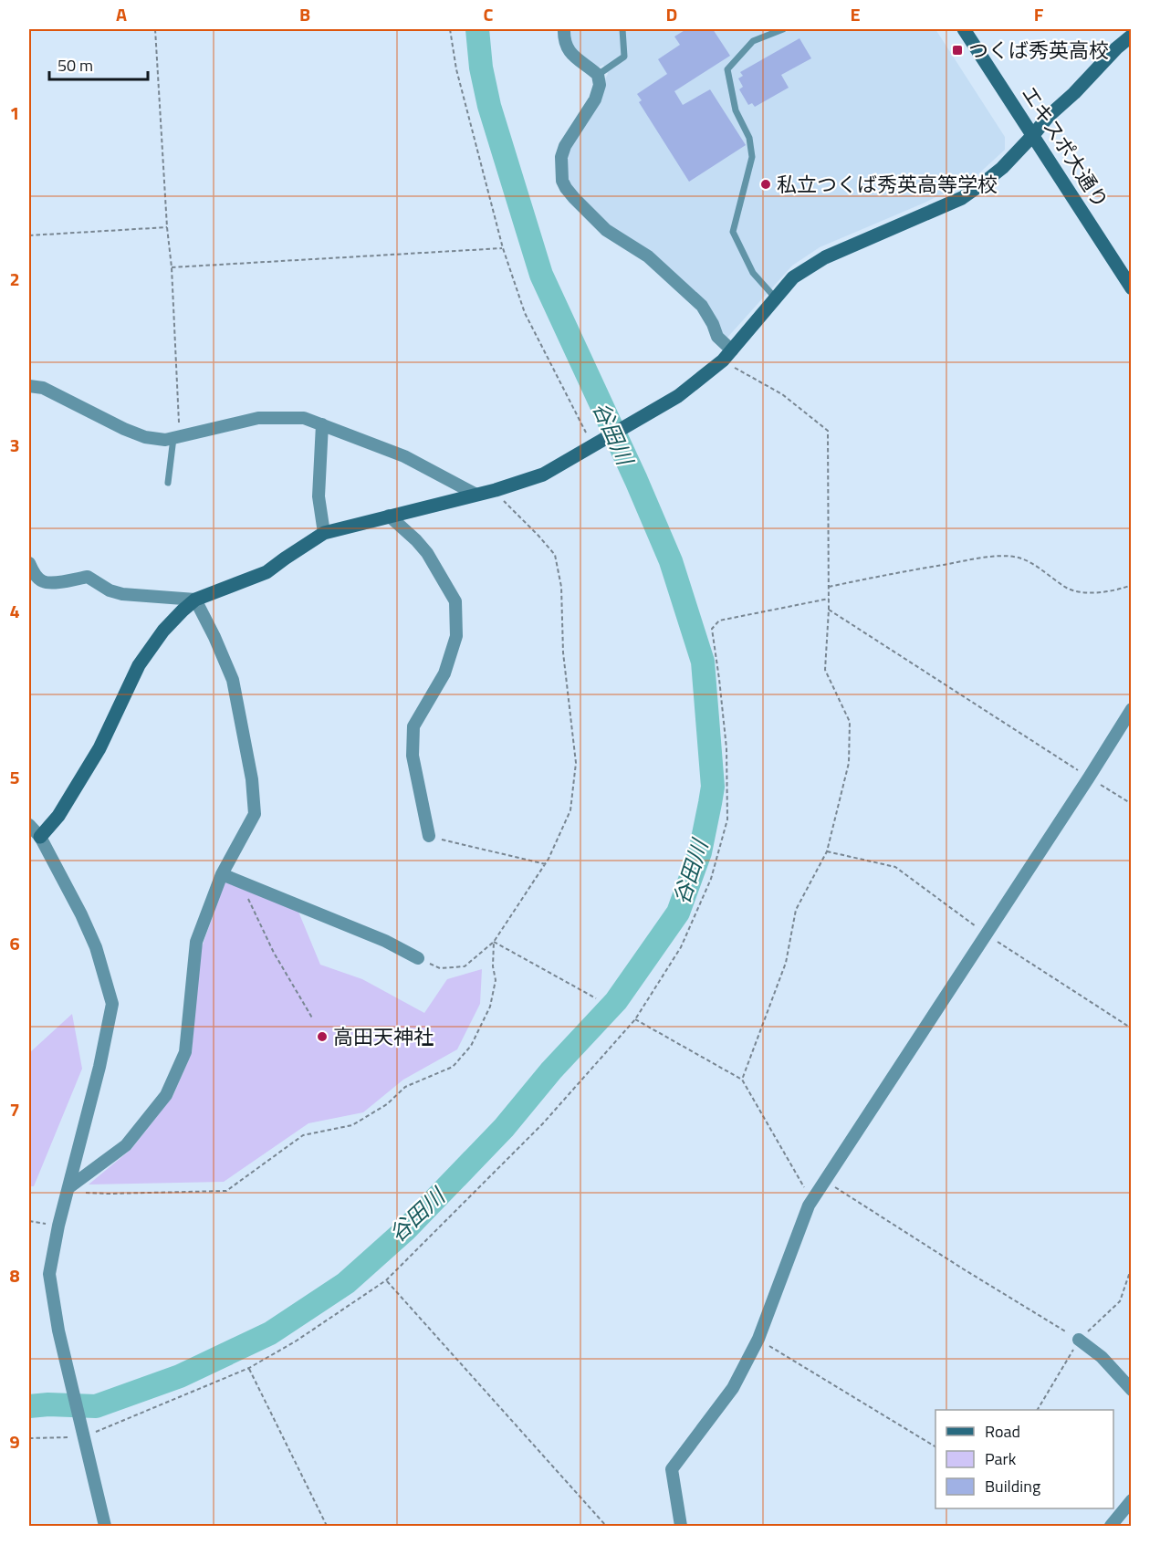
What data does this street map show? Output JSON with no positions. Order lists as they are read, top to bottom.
{
  "streets": {
    "street": ["エキスポ大通り"]
  },
  "water": ["谷田川"],
  "places": {
    "transit": ["つくば秀英高校"],
    "other": ["私立つくば秀英高等学校", "高田天神社"]
  },
  "legend": ["Road", "Park", "Building"],
  "scale_bar": "50 m",
  "grid": {
    "columns": [
      "A",
      "B",
      "C",
      "D",
      "E",
      "F"
    ],
    "rows": [
      "1",
      "2",
      "3",
      "4",
      "5",
      "6",
      "7",
      "8",
      "9"
    ]
  }
}
